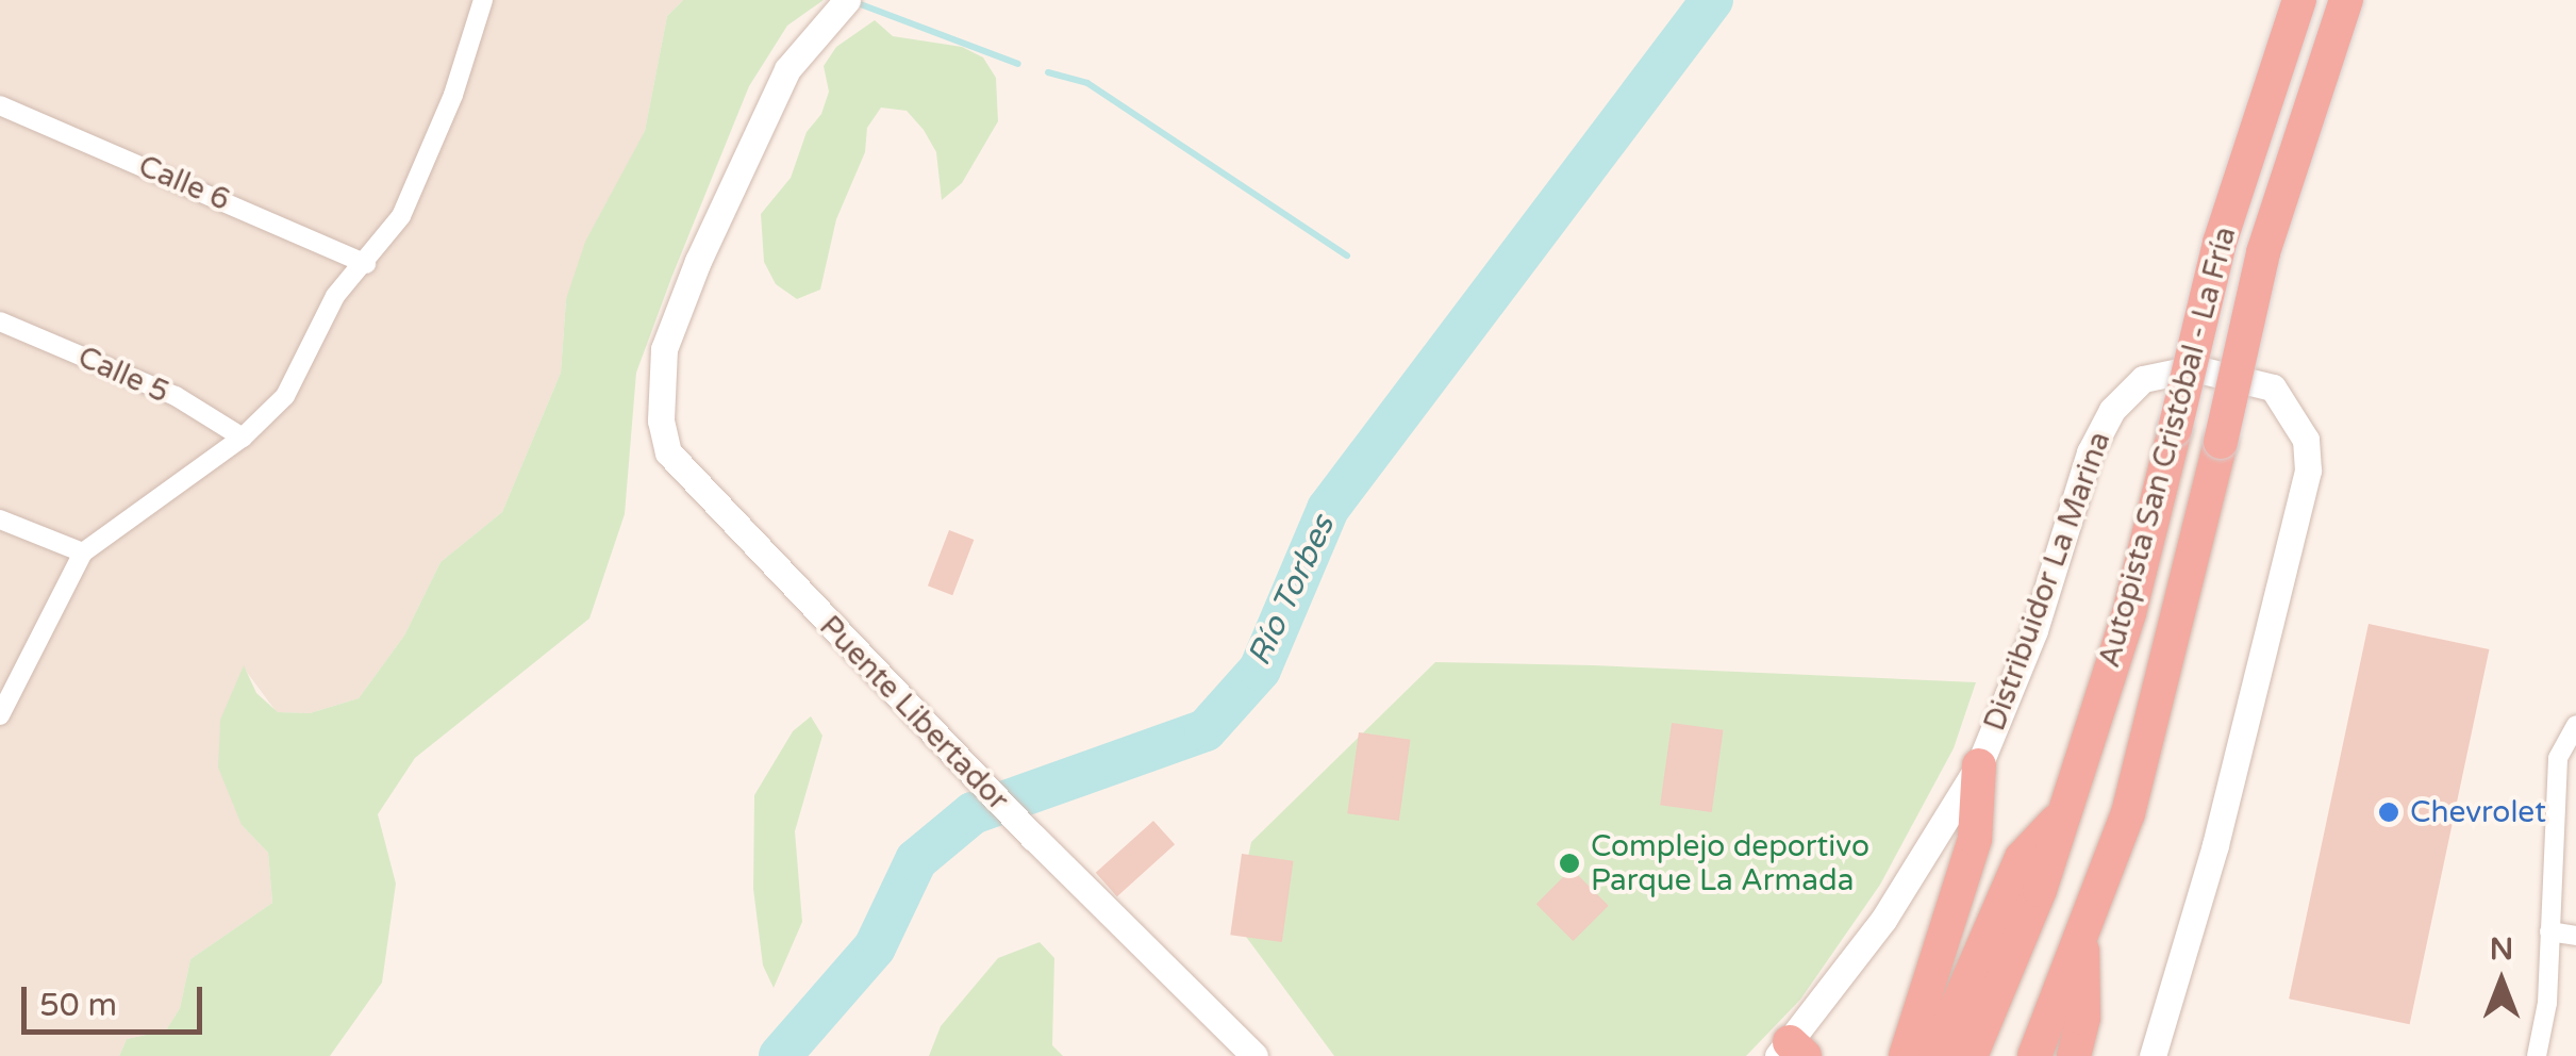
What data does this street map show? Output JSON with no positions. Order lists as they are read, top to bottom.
{
  "streets": {
    "highway": ["Autopista San Cristóbal - La Fría"],
    "street": [
      "Calle 6",
      "Calle 5",
      "Distribuidor La Marina",
      "Puente Libertador"
    ]
  },
  "water": ["Río Torbes"],
  "places": ["Chevrolet", "Complejo deportivo Parque La Armada"],
  "scale_bar": "50 m",
  "north": "top"
}
